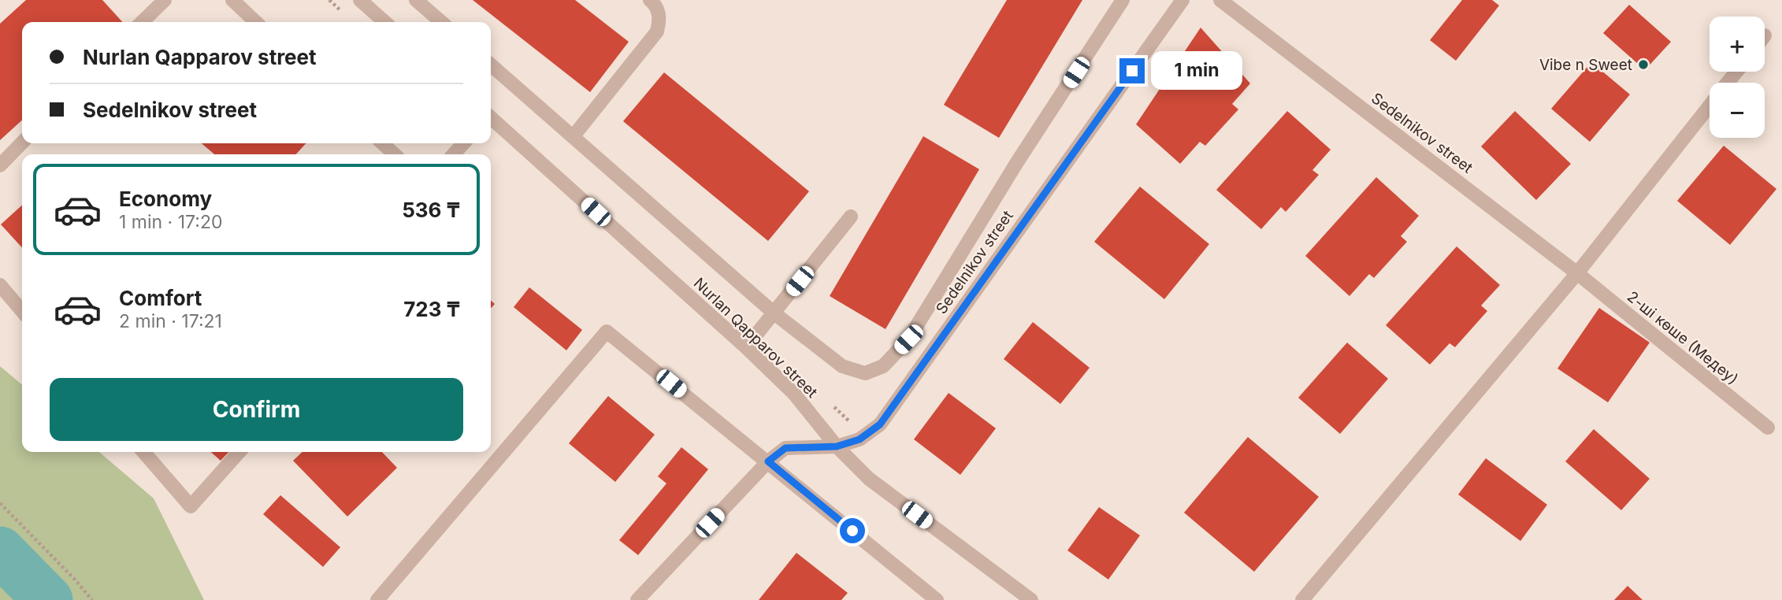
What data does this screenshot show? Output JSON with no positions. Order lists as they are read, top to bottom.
{
  "streets": {
    "street": ["Sedelnikov street", "Nurlan Qapparov street", "2-ші көше (Медеу)"]
  },
  "crossings": [
    ["Sedelnikov street", "Nurlan Qapparov street"],
    ["Sedelnikov street", "2-ші көше (Медеу)"]
  ],
  "places": ["Vibe n Sweet"],
  "page": {
    "map_buttons": ["+", "−"],
    "banner": ["Nurlan Qapparov street", "Sedelnikov street"],
    "bubble": "1 min",
    "list": [
      {
        "name": "Economy",
        "note": "1 min · 17:20",
        "value": "536 ₸"
      },
      {
        "name": "Comfort",
        "note": "2 min · 17:21",
        "value": "723 ₸"
      }
    ],
    "buttons": "Confirm"
  }
}
